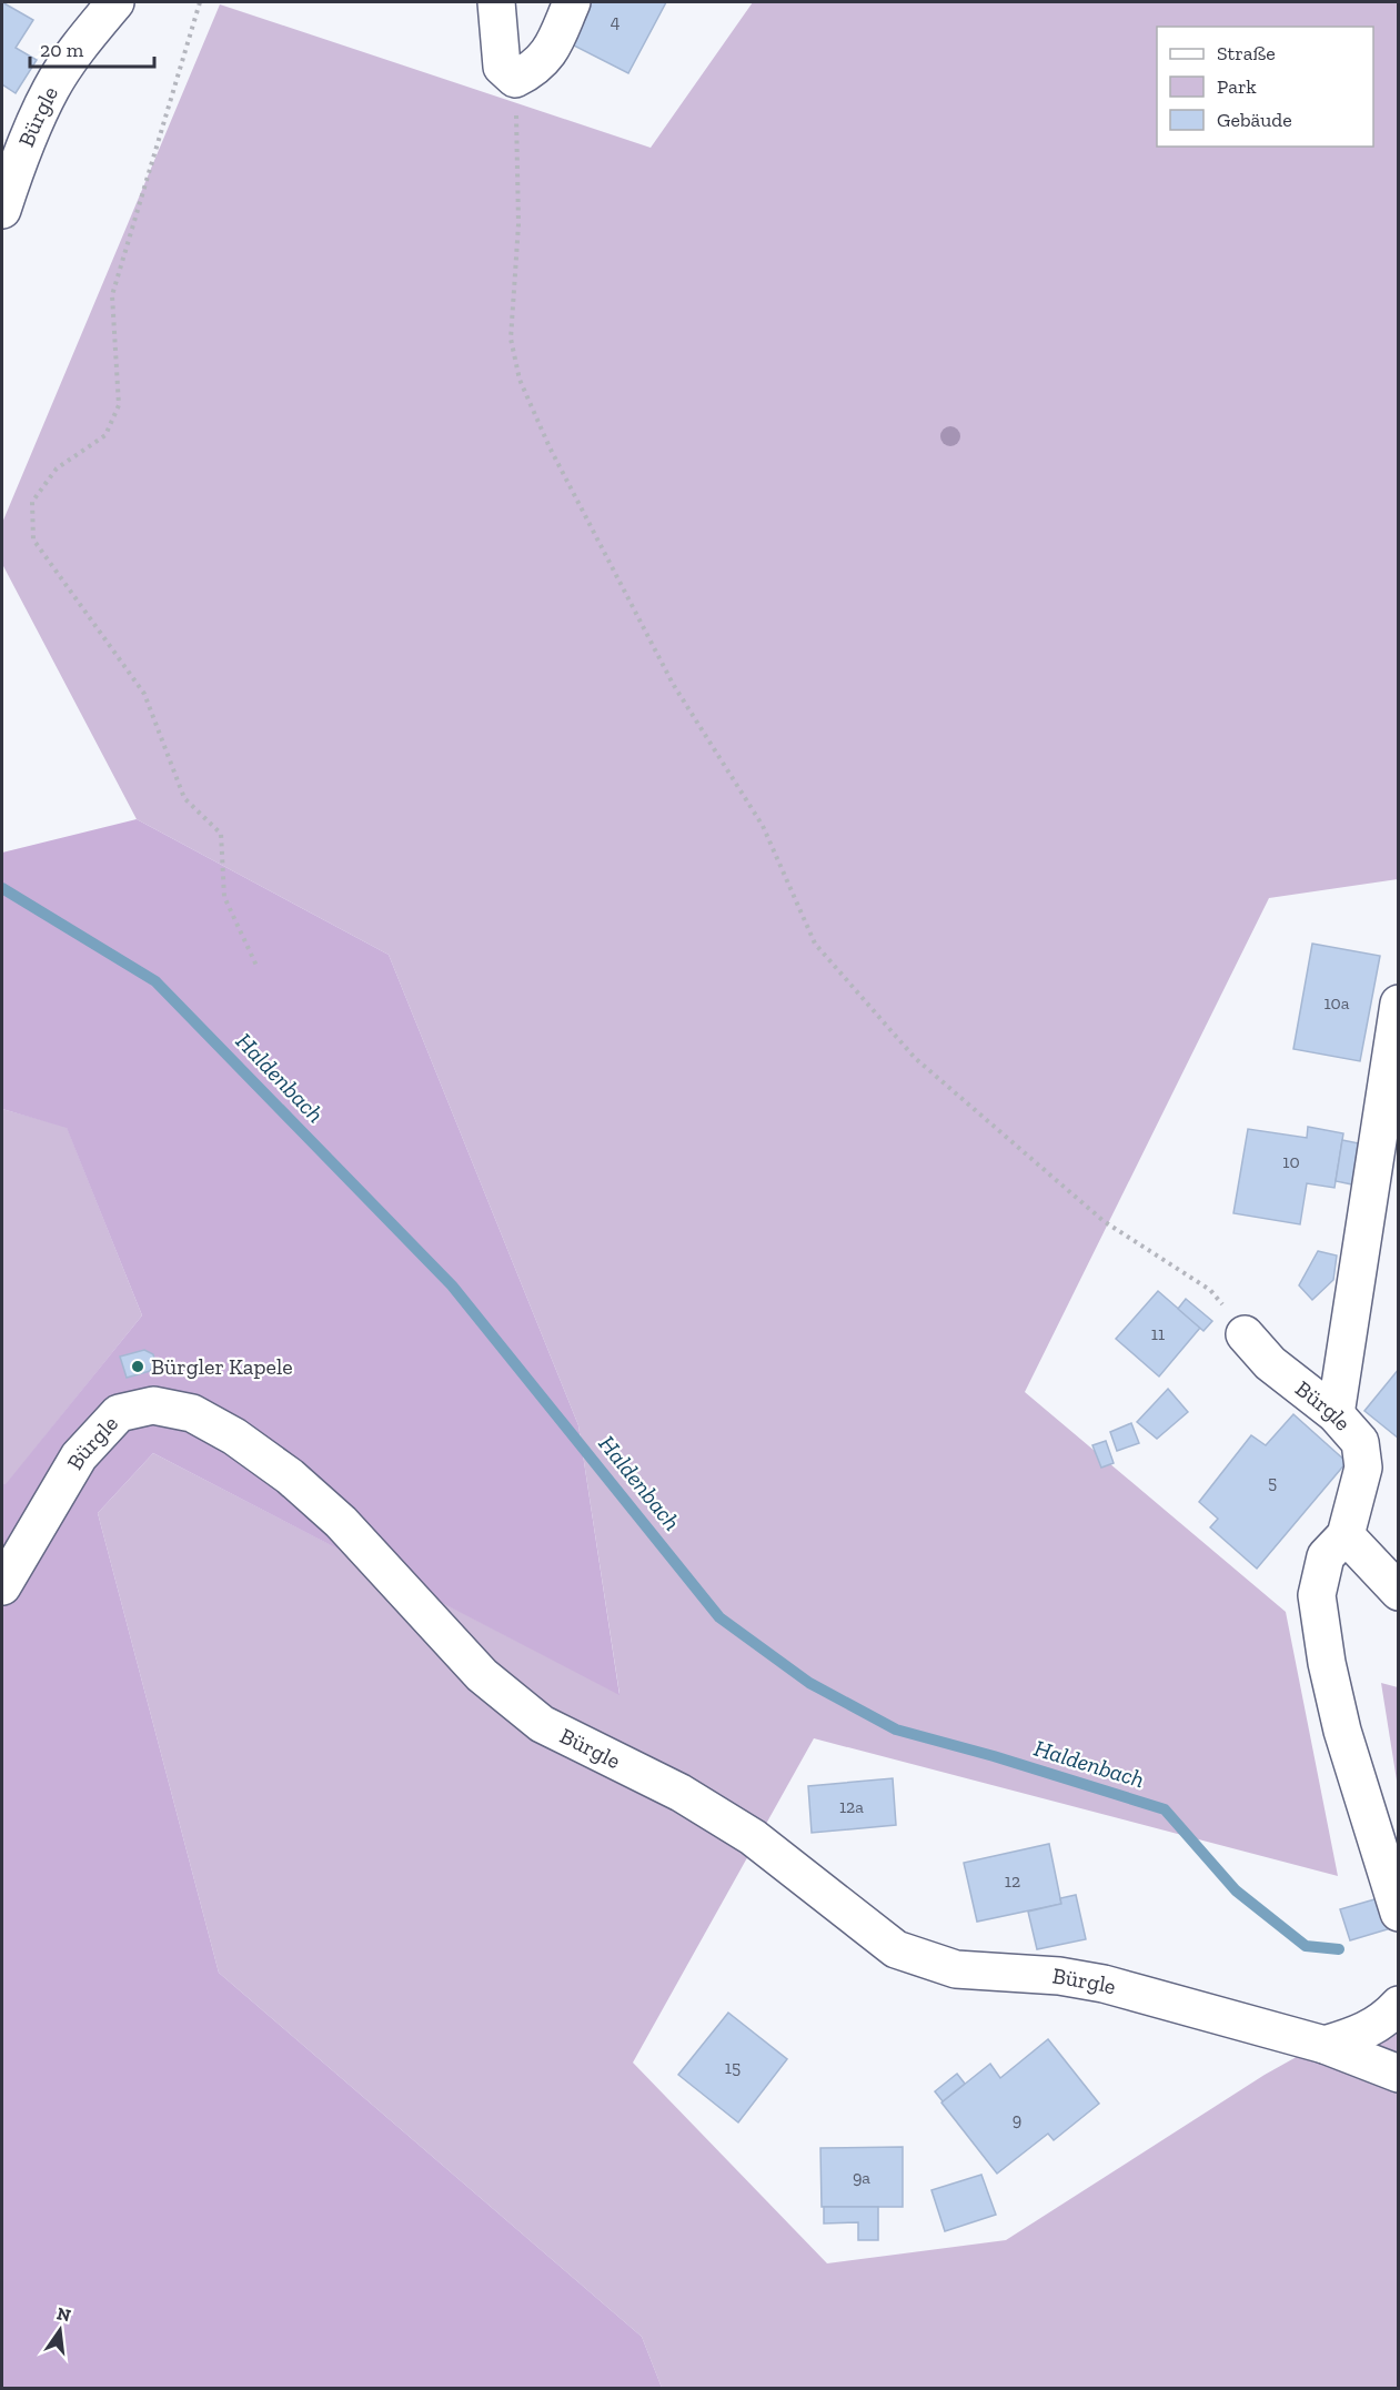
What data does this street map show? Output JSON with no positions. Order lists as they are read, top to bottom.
{
  "streets": {
    "street": ["Bürgle"]
  },
  "water": ["Haldenbach"],
  "places": ["Bürgler Kapele"],
  "house_numbers": [
    "4",
    "10a",
    "10",
    "11",
    "5",
    "12a",
    "12",
    "15",
    "9",
    "9a"
  ],
  "legend": ["Straße", "Park", "Gebäude"],
  "scale_bar": "20 m",
  "north": "top"
}
